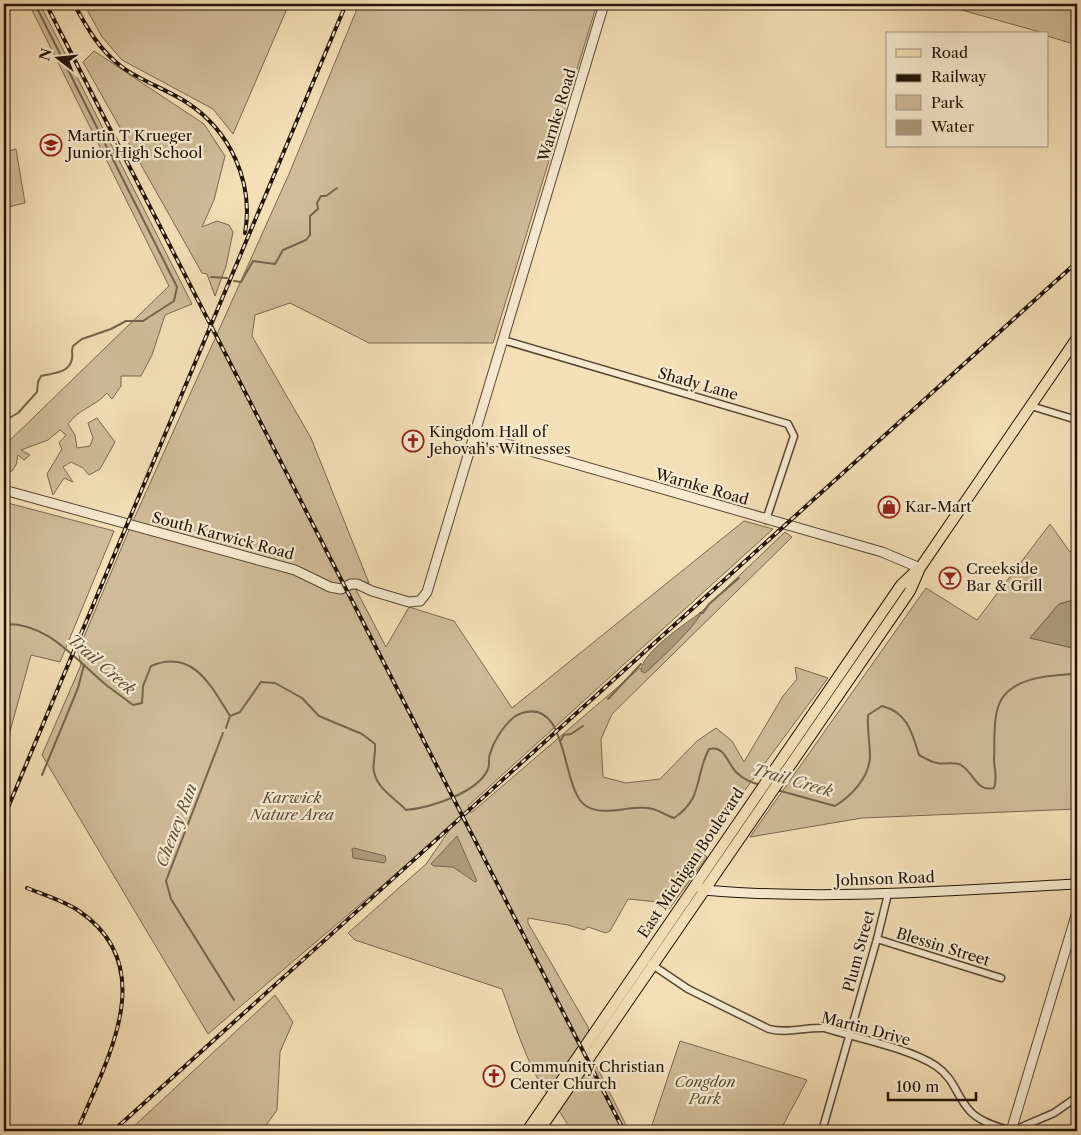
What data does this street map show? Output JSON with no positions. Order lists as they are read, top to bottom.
{
  "streets": {
    "main road": ["East Michigan Boulevard"],
    "street": [
      "Warnke Road",
      "Shady Lane",
      "South Karwick Road",
      "Johnson Road",
      "Blessin Street",
      "Plum Street",
      "Martin Drive"
    ]
  },
  "crossings": [
    ["Warnke Road", "Shady Lane"],
    ["Warnke Road", "South Karwick Road"],
    ["Warnke Road", "East Michigan Boulevard"],
    ["East Michigan Boulevard", "Johnson Road"],
    ["East Michigan Boulevard", "Martin Drive"],
    ["Johnson Road", "Plum Street"],
    ["Blessin Street", "Plum Street"],
    ["Plum Street", "Martin Drive"]
  ],
  "water": ["Trail Creek", "Cheney Run"],
  "parks": ["Karwick Nature Area", "Congdon Park"],
  "places": {
    "school or university": ["Martin T Krueger Junior High School"],
    "church": ["Kingdom Hall of Jehovah's Witnesses", "Community Christian Center Church"],
    "shop": ["Kar-Mart"],
    "bar": ["Creekside Bar & Grill"]
  },
  "legend": [
    "Road",
    "Railway",
    "Park",
    "Water"
  ],
  "scale_bar": "100 m",
  "north": "left"
}
